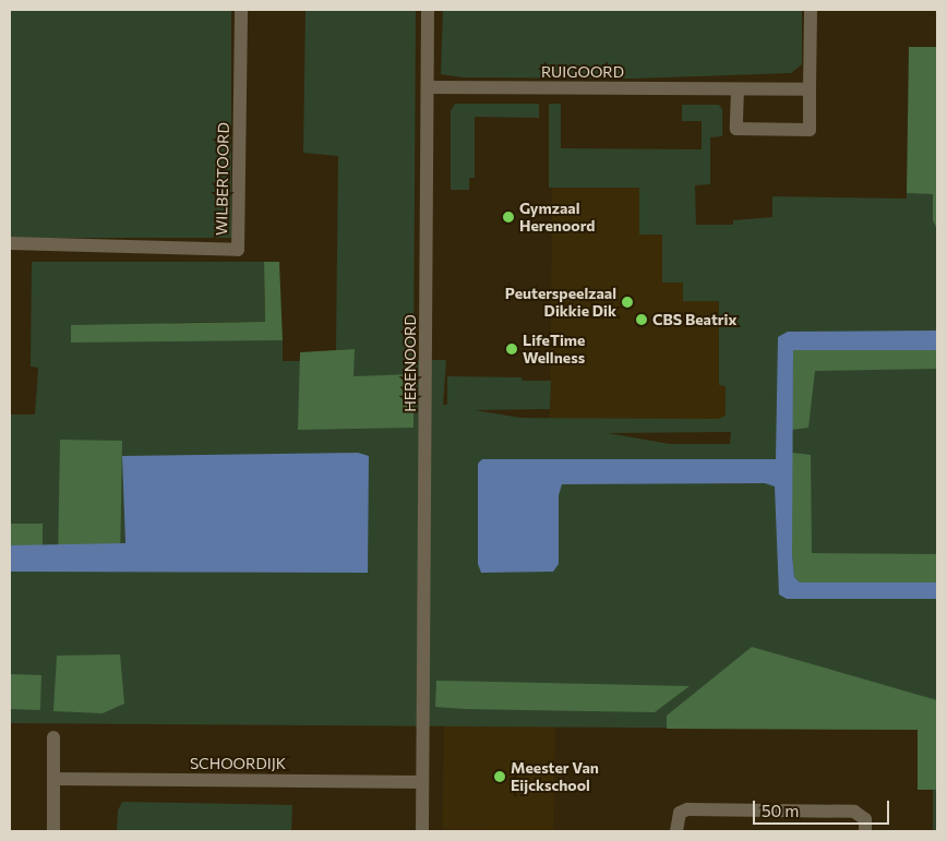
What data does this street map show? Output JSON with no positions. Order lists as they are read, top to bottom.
{
  "streets": {
    "street": [
      "RUIGOORD",
      "WILBERTOORD",
      "HERENOORD",
      "SCHOORDIJK"
    ]
  },
  "crossings": [
    ["RUIGOORD", "HERENOORD"],
    ["HERENOORD", "SCHOORDIJK"]
  ],
  "places": [
    "Gymzaal Herenoord",
    "Peuterspeelzaal Dikkie Dik",
    "CBS Beatrix",
    "LifeTime Wellness",
    "Meester Van Eijckschool"
  ],
  "scale_bar": "50 m"
}
